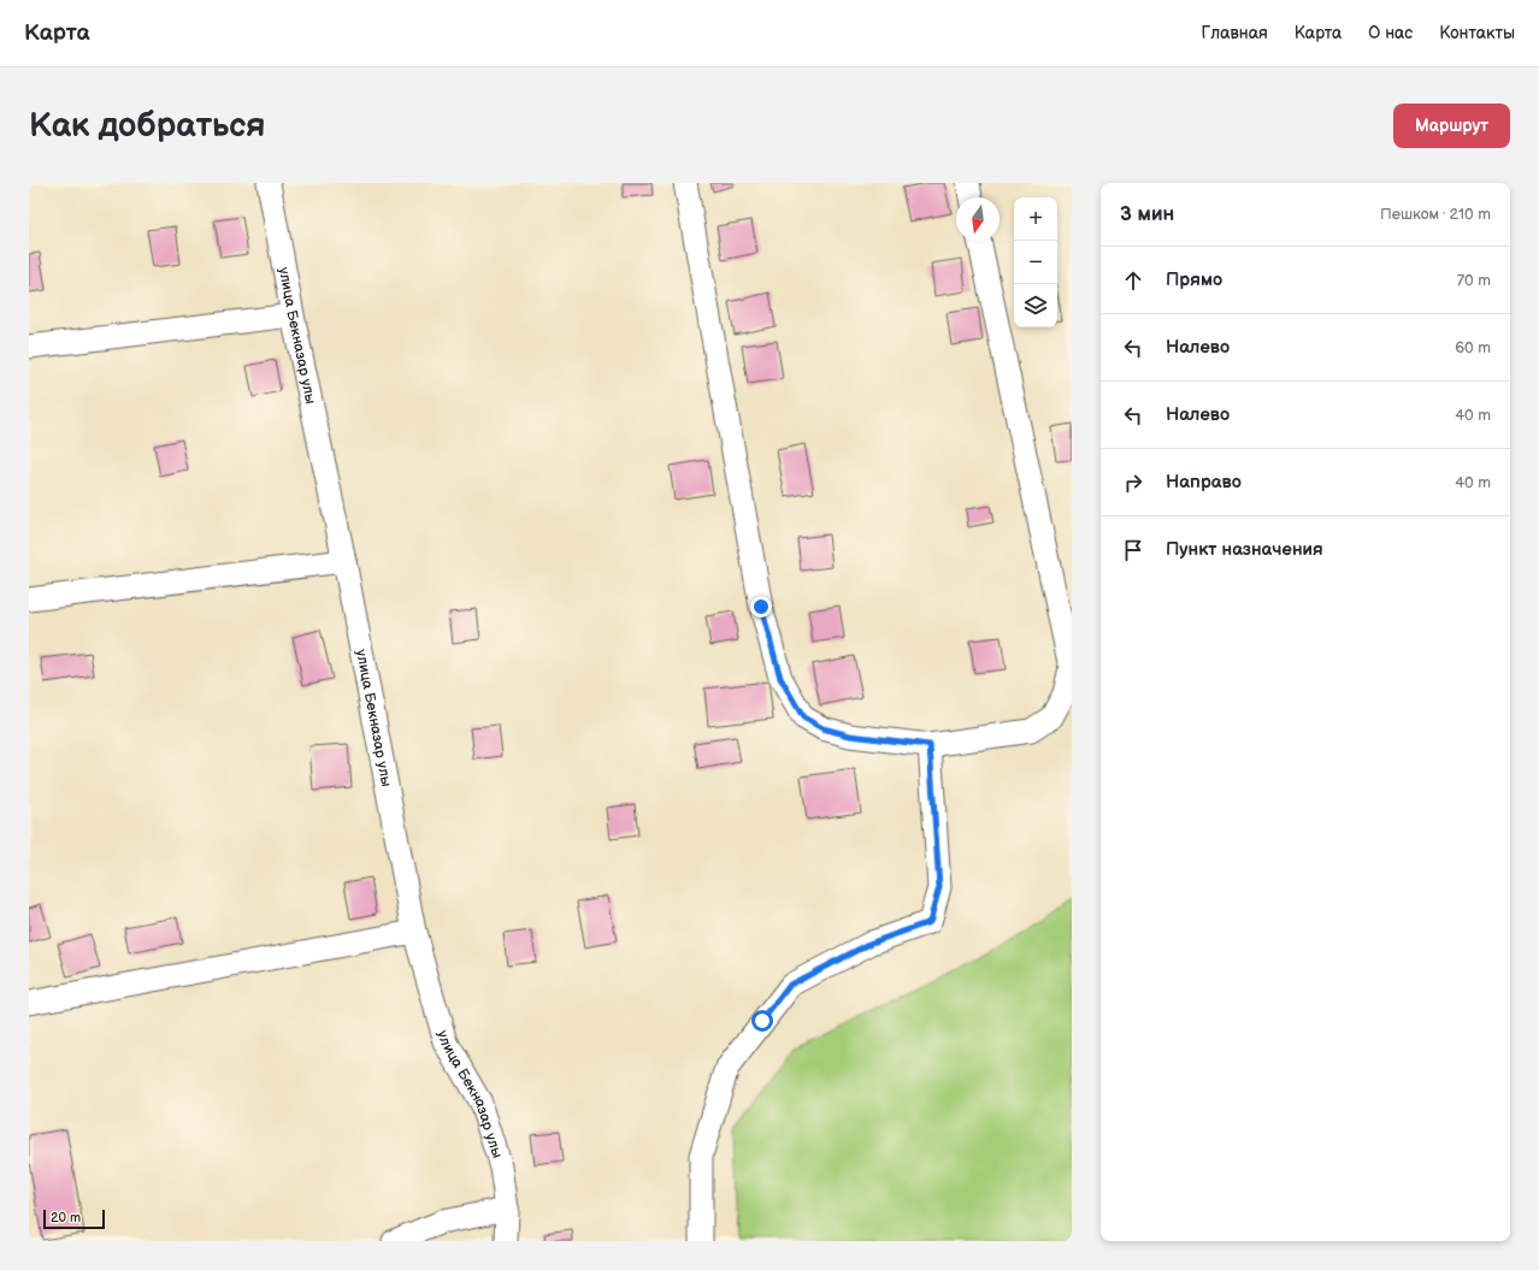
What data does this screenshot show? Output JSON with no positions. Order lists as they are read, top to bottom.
{
  "streets": {
    "street": ["улица Бекназар улы"]
  },
  "scale_bar": "20 m",
  "north": "bottom",
  "page": {
    "header": "Карта",
    "nav": [
      "Главная",
      "Карта",
      "О нас",
      "Контакты"
    ],
    "buttons": "Маршрут",
    "title": "Как добраться",
    "heading": ["3 мин", "Пешком · 210 m"],
    "map_buttons": ["+", "−"],
    "list": [
      ["Прямо", "70 m"],
      ["Налево", "60 m"],
      ["Налево", "40 m"],
      ["Направо", "40 m"],
      "Пункт назначения"
    ],
    "scale": "20 m"
  }
}
